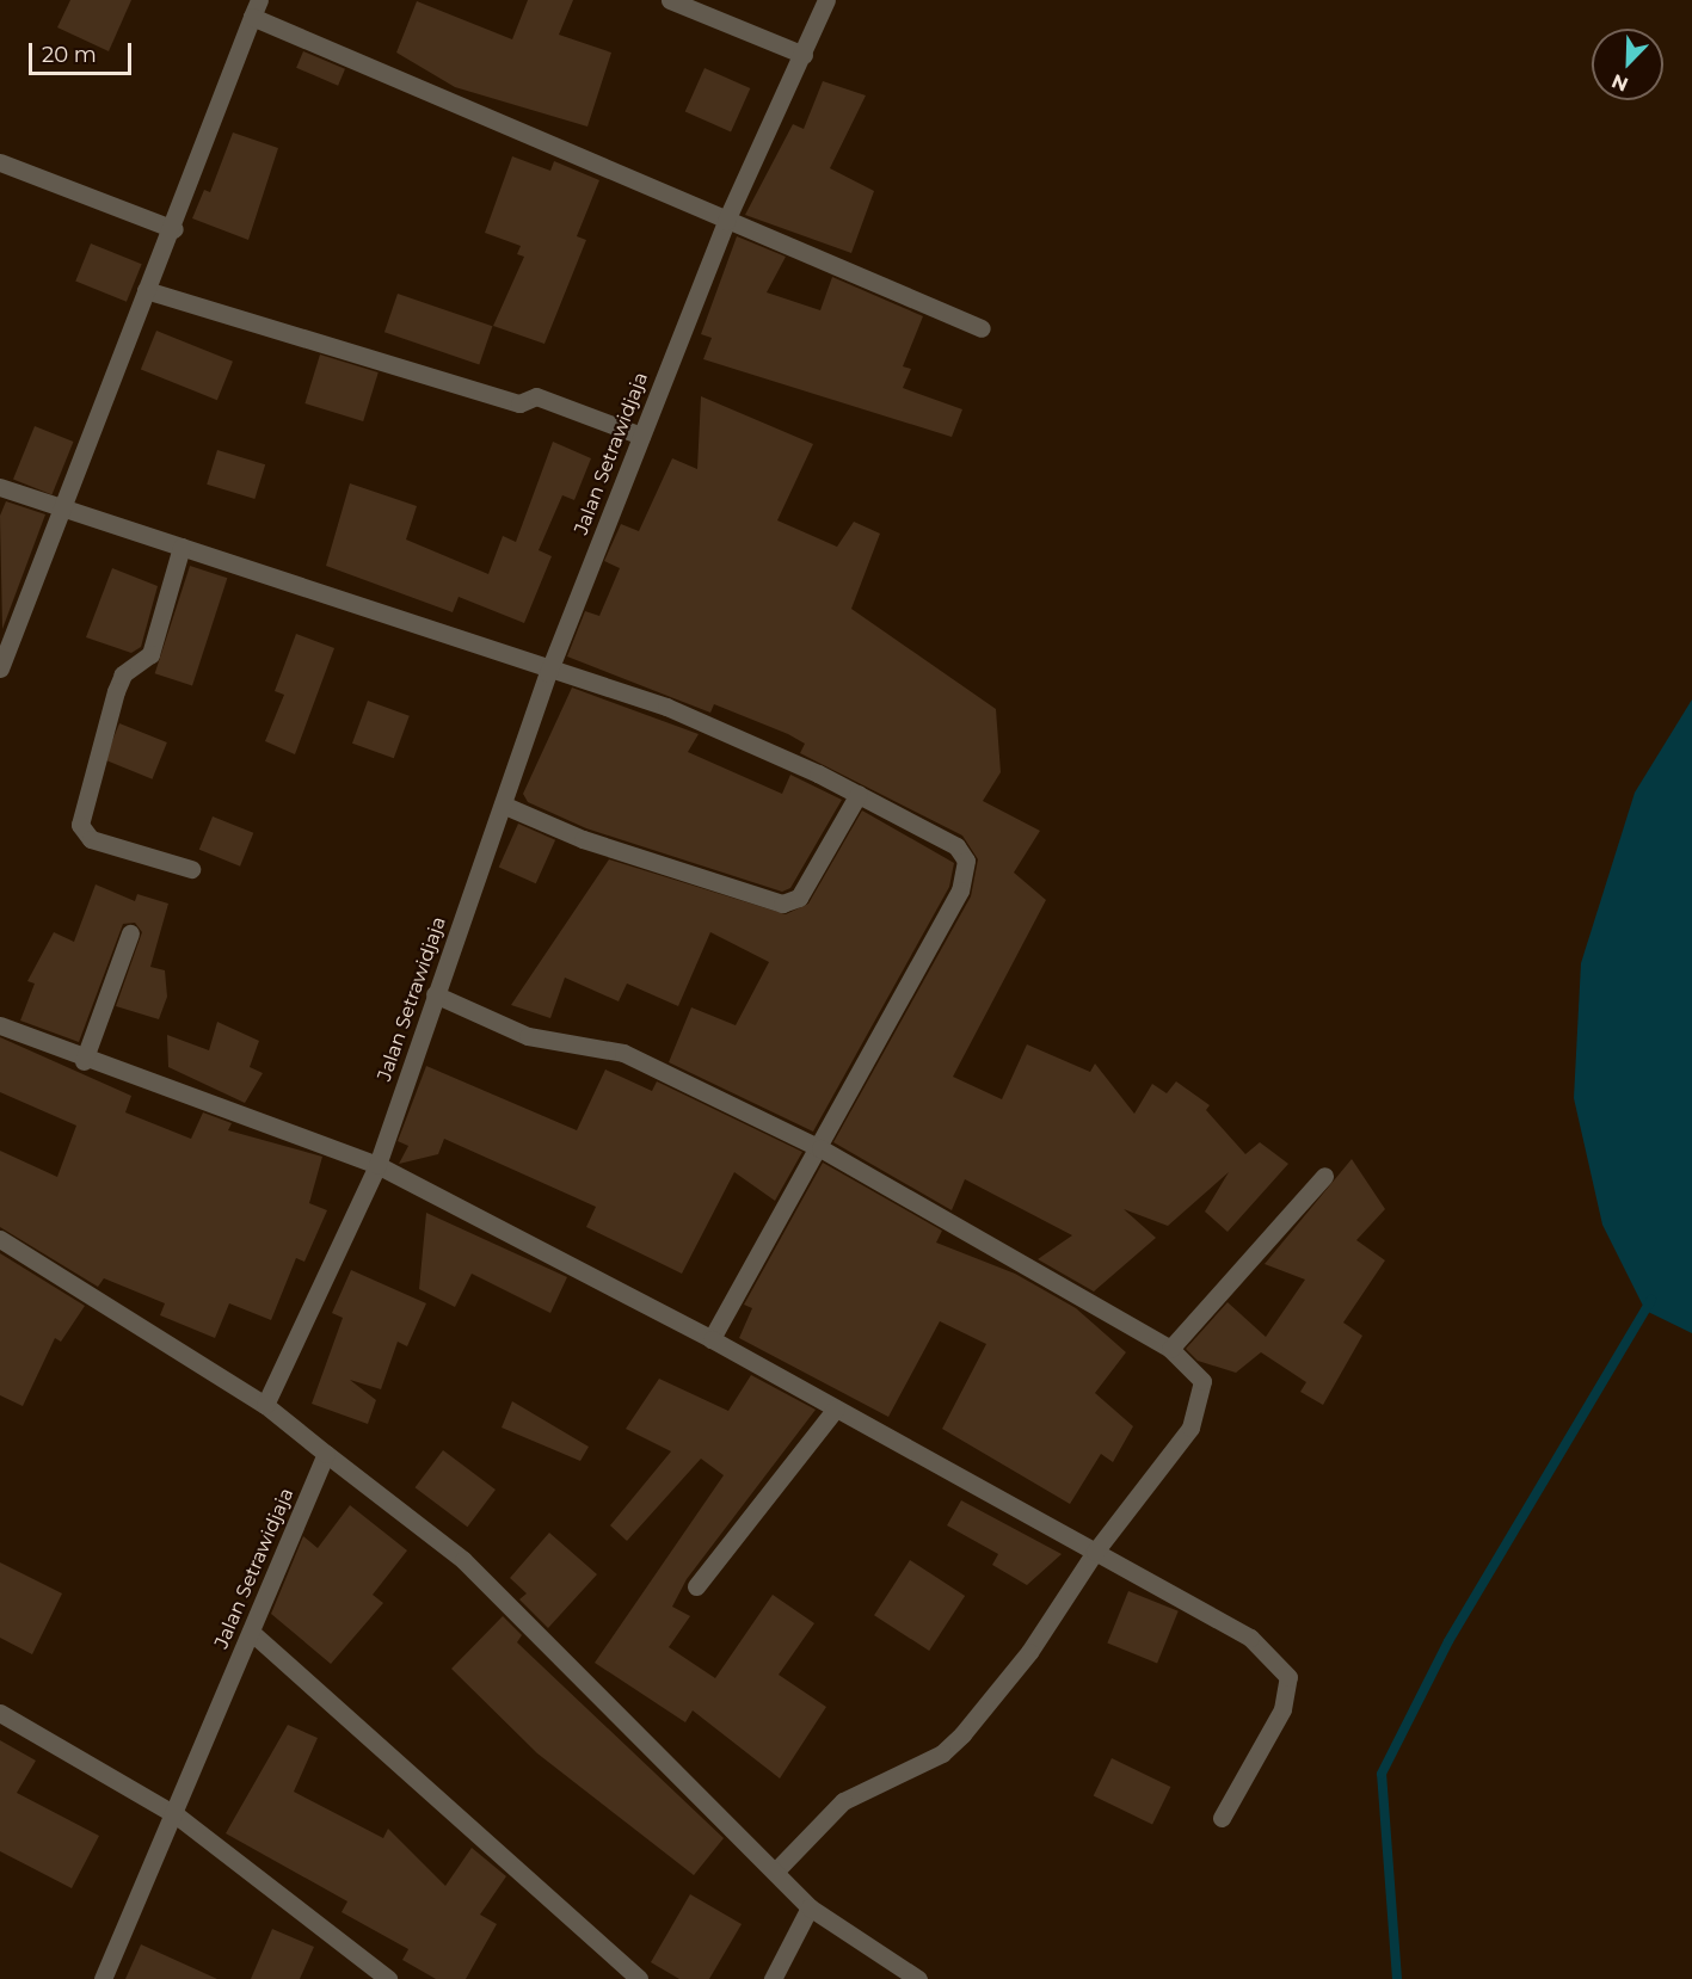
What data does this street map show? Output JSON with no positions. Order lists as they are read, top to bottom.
{
  "streets": {
    "street": ["Jalan Setrawidjaja"]
  },
  "scale_bar": "20 m",
  "north": "bottom left"
}
